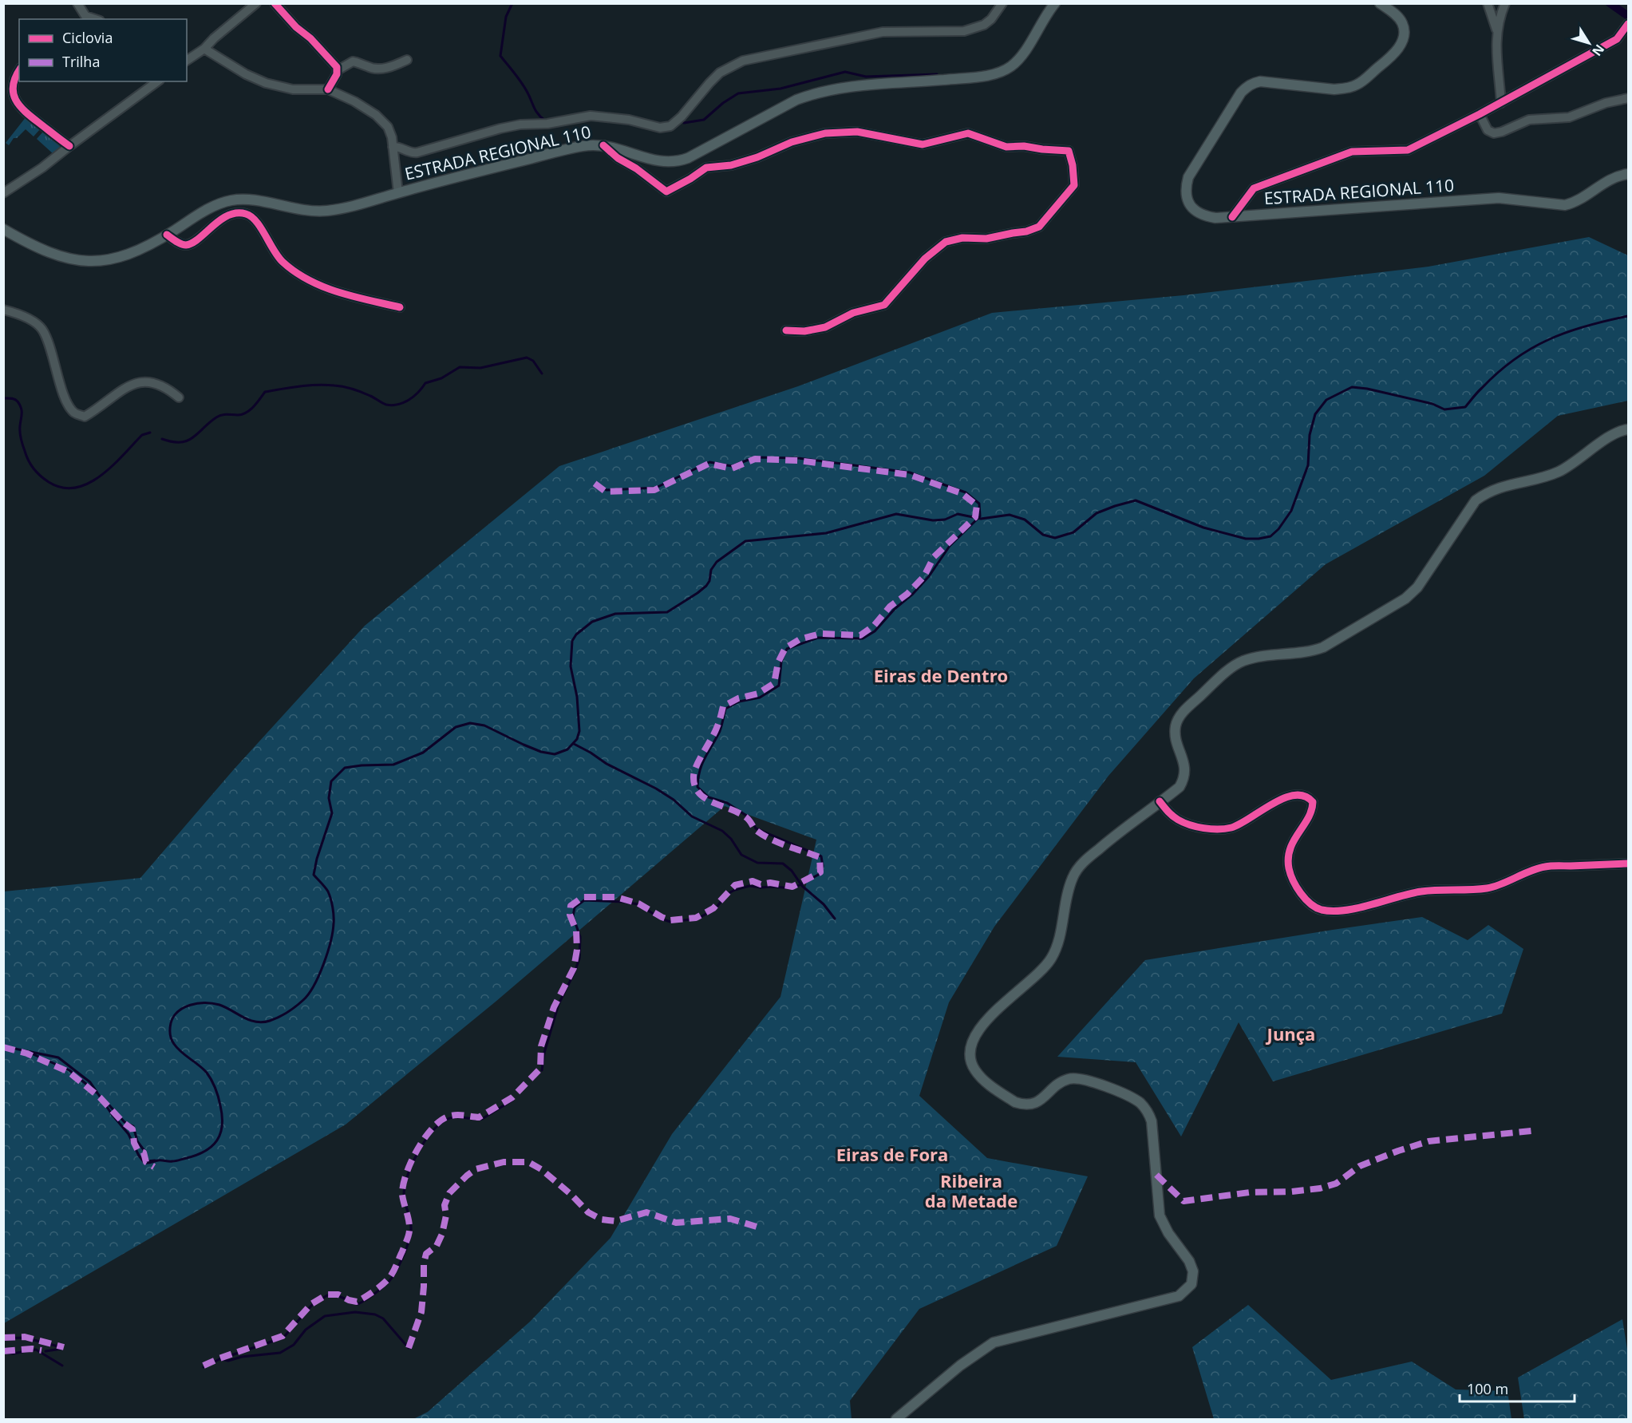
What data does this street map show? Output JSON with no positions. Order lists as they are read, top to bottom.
{
  "streets": {
    "main road": ["ESTRADA REGIONAL 110"]
  },
  "districts": [
    "Eiras de Dentro",
    "Junça",
    "Eiras de Fora",
    "Ribeira da Metade"
  ],
  "legend": ["Ciclovia", "Trilha"],
  "scale_bar": "100 m",
  "north": "bottom right"
}
